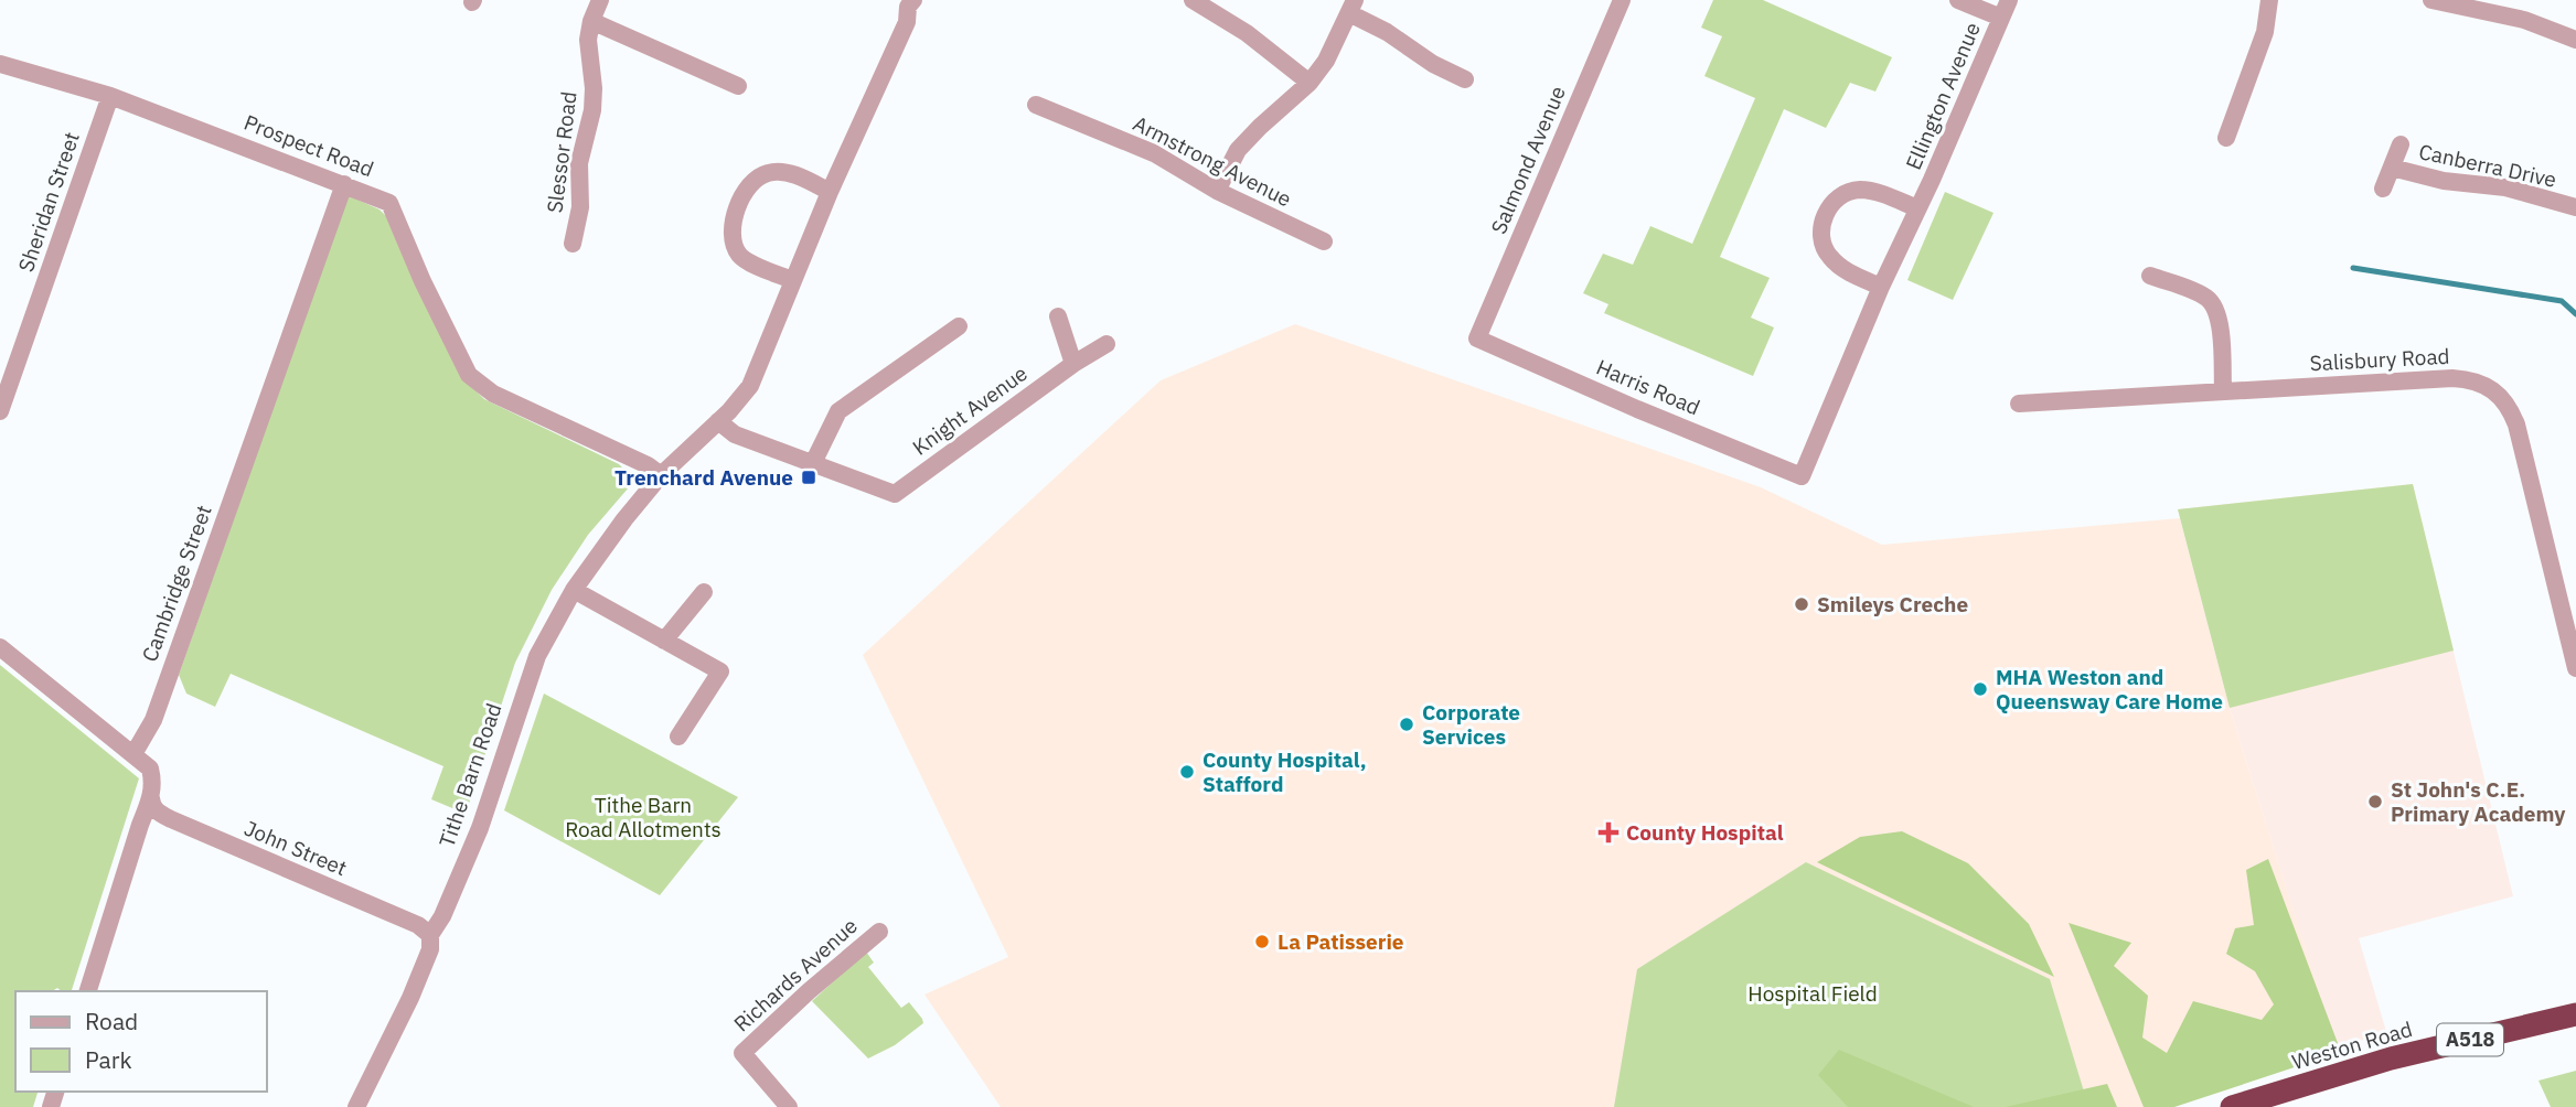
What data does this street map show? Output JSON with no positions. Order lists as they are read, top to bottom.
{
  "streets": {
    "highway": ["A518", "Weston Road"],
    "street": [
      "Ellington Avenue",
      "Prospect Road",
      "Slessor Road",
      "Salmond Avenue",
      "Armstrong Avenue",
      "Canberra Drive",
      "Sheridan Street",
      "Salisbury Road",
      "Harris Road",
      "Knight Avenue",
      "Cambridge Street",
      "Tithe Barn Road",
      "John Street",
      "Richards Avenue"
    ]
  },
  "crossings": [
    ["Ellington Avenue", "Harris Road"],
    ["Prospect Road", "Sheridan Street"],
    ["Prospect Road", "Cambridge Street"],
    ["Prospect Road", "Tithe Barn Road"],
    ["Salmond Avenue", "Harris Road"],
    ["Tithe Barn Road", "John Street"]
  ],
  "parks": ["Tithe Barn Road Allotments", "Hospital Field"],
  "places": {
    "transit": ["Trenchard Avenue"],
    "other": [
      "Smileys Creche",
      "MHA Weston and Queensway Care Home",
      "Corporate Services",
      "County Hospital, Stafford",
      "St John's C.E. Primary Academy",
      "La Patisserie"
    ],
    "health": ["County Hospital"]
  },
  "legend": ["Road", "Park"]
}
